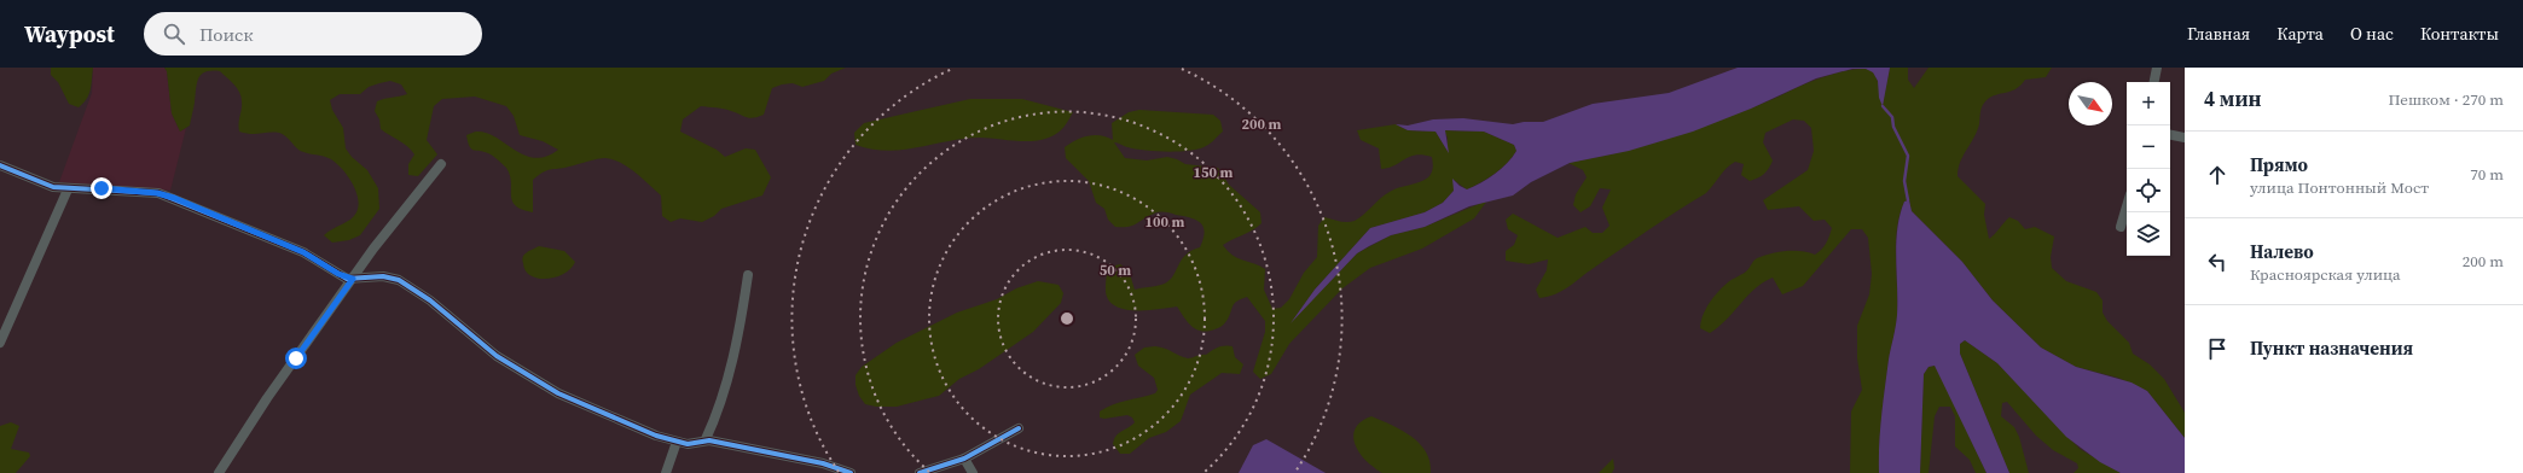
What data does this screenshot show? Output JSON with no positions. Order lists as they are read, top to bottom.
{
  "north": "bottom right",
  "page": {
    "header": "Waypost",
    "search": "Поиск",
    "nav": [
      "Главная",
      "Карта",
      "О нас",
      "Контакты"
    ],
    "heading": ["4 мин", "Пешком · 270 m"],
    "map_buttons": ["+", "−"],
    "list": [
      ["Прямо", "улица Понтонный Мост", "70 m"],
      ["Налево", "Красноярская улица", "200 m"],
      "Пункт назначения"
    ]
  },
  "rings": [
    "200 m",
    "150 m",
    "100 m",
    "50 m"
  ]
}
